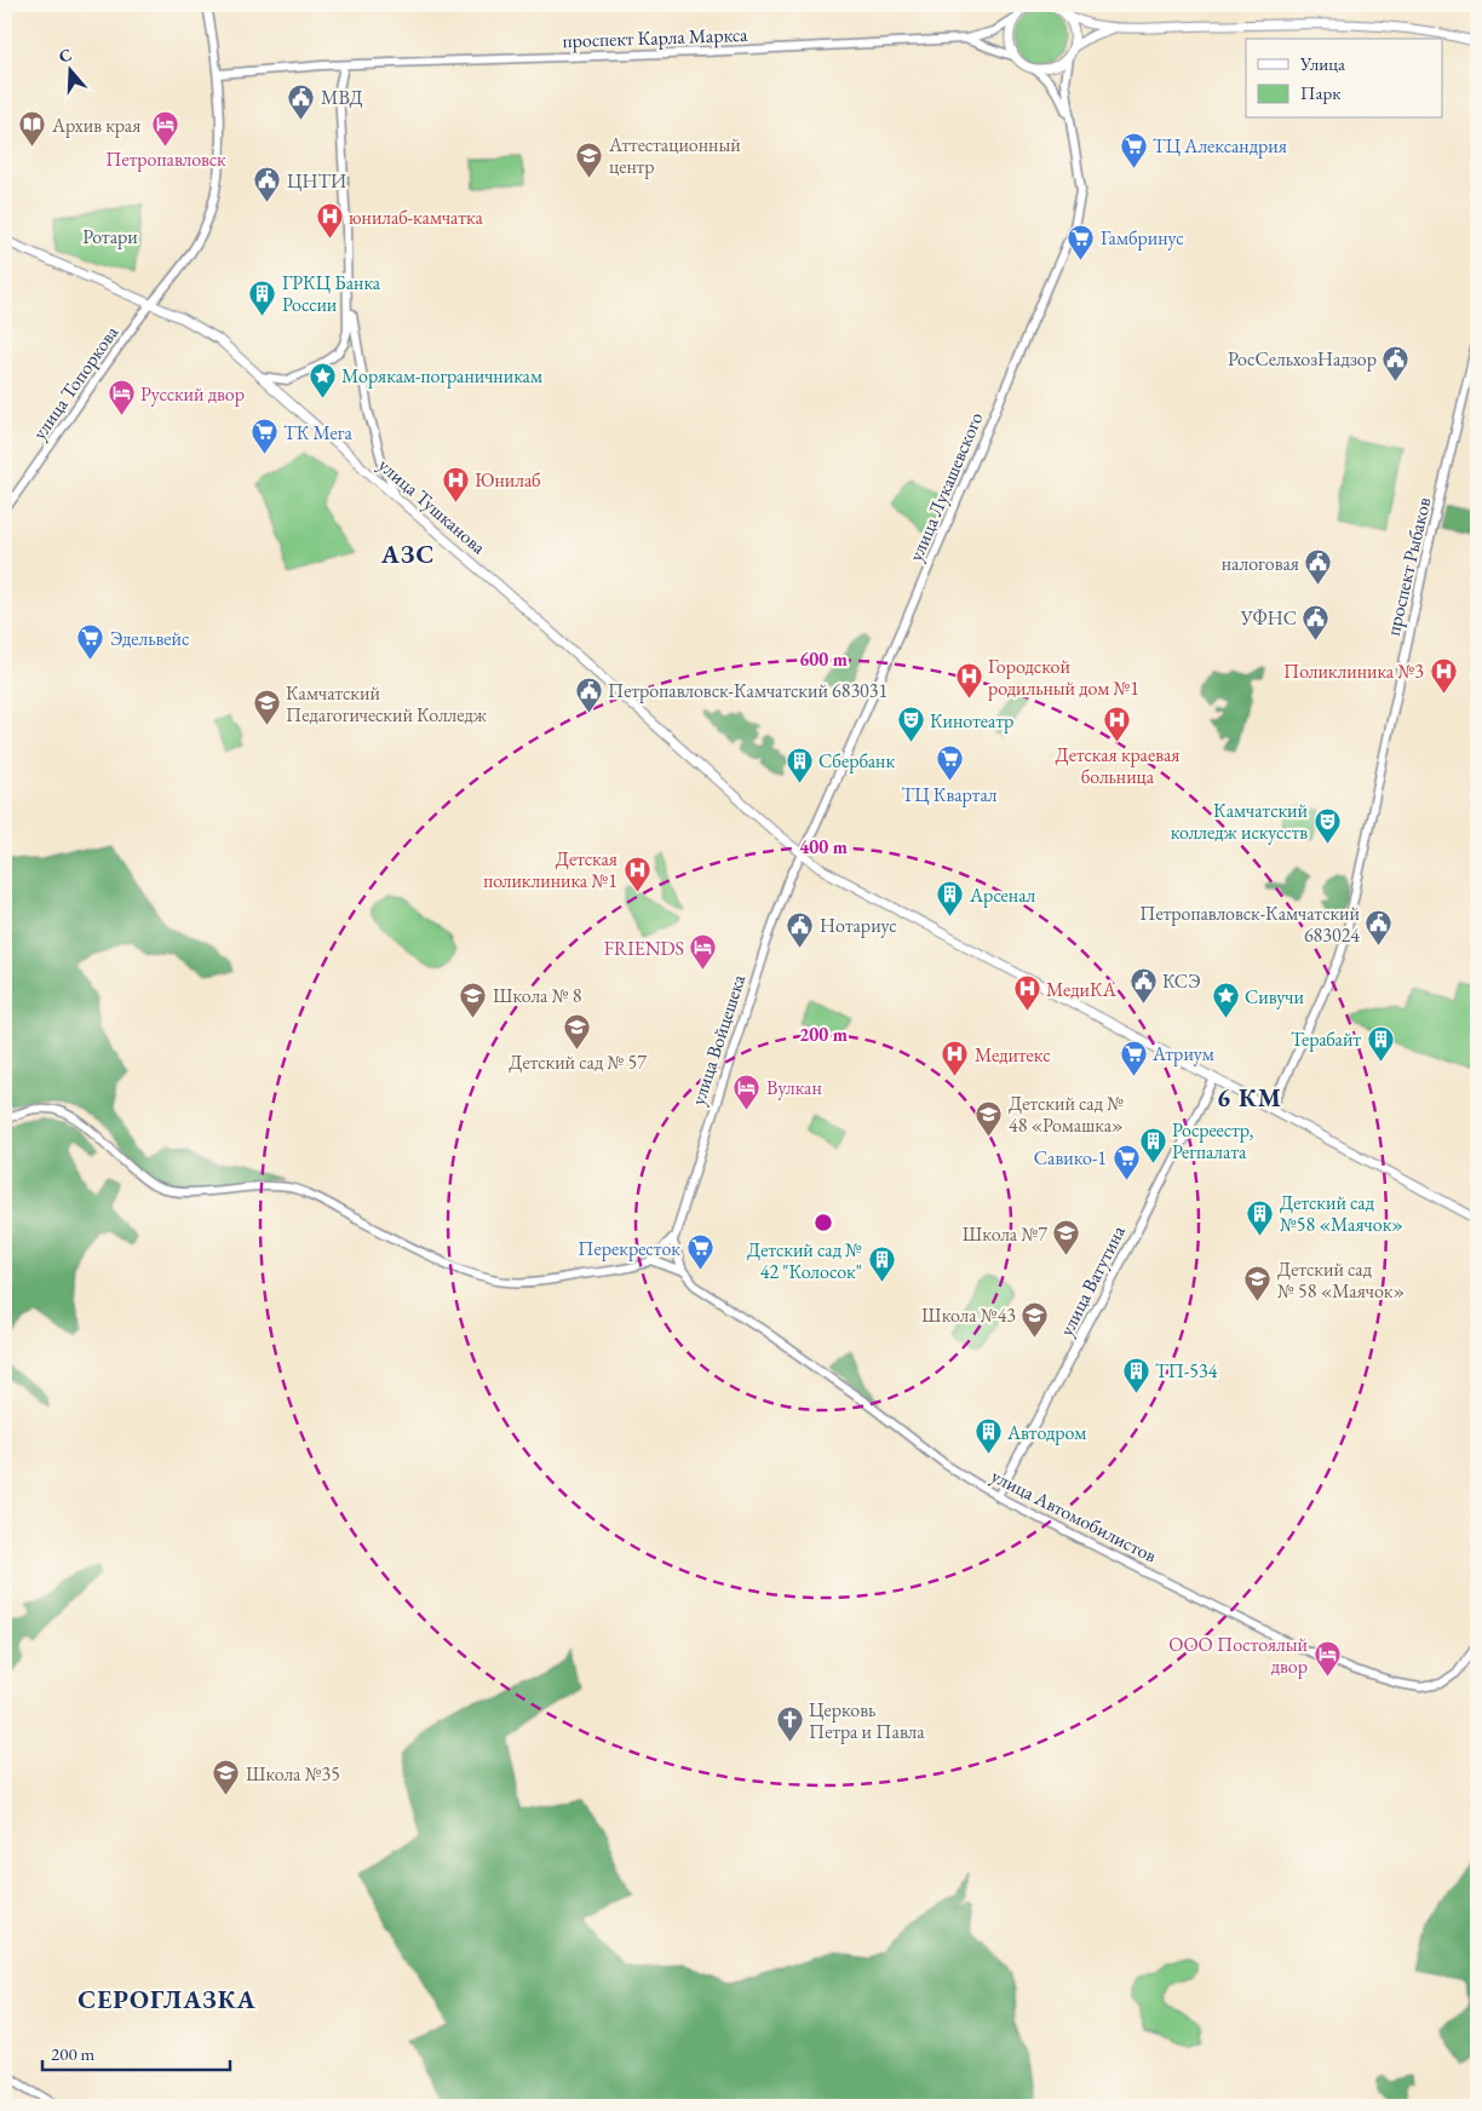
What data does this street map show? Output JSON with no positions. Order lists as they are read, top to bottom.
{
  "streets": {
    "main road": [
      "проспект Карла Маркса",
      "улица Топоркова",
      "улица Лукашевского",
      "улица Тушканова",
      "проспект Рыбаков",
      "улица Войцешека",
      "улица Ватутина",
      "улица Автомобилистов"
    ]
  },
  "crossings": [
    ["проспект Карла Маркса", "улица Топоркова"],
    ["улица Топоркова", "улица Тушканова"],
    ["улица Лукашевского", "улица Тушканова"],
    ["улица Лукашевского", "улица Войцешека"],
    ["улица Тушканова", "проспект Рыбаков"],
    ["улица Тушканова", "улица Войцешека"],
    ["улица Тушканова", "улица Ватутина"],
    ["улица Войцешека", "улица Автомобилистов"],
    ["улица Ватутина", "улица Автомобилистов"]
  ],
  "districts": ["АЗС", "6 КМ", "СЕРОГЛАЗКА"],
  "parks": ["Ротари"],
  "places": {
    "public building": [
      "МВД",
      "ЦНТИ",
      "РосСельхозНадзор",
      "налоговая",
      "УФНС",
      "Петропавловск-Камчатский 683031",
      "Петропавловск-Камчатский 683024",
      "Нотариус",
      "КСЭ"
    ],
    "hotel": [
      "Петропавловск",
      "Русский двор",
      "FRIENDS",
      "Вулкан",
      "ООО Постоялый двор"
    ],
    "library": ["Архив края"],
    "supermarket": [
      "ТЦ Александрия",
      "Гамбринус",
      "ТК Мега",
      "Эдельвейс",
      "ТЦ Квартал",
      "Атриум",
      "Савико-1",
      "Перекресток"
    ],
    "school or university": [
      "Аттестационный центр",
      "Камчатский Педагогический Колледж",
      "Школа № 8",
      "Детский сад № 57",
      "Детский сад № 48 «Ромашка»",
      "Школа №7",
      "Детский сад № 58 «Маячок»",
      "Школа №43",
      "Школа №35"
    ],
    "hospital": [
      "юнилаб-камчатка",
      "Юнилаб",
      "Поликлиника №3",
      "Городской родильный дом №1",
      "Детская краевая больница",
      "Детская поликлиника №1",
      "МедиКА",
      "Медитекс"
    ],
    "building": [
      "ГРКЦ Банка России",
      "Сбербанк",
      "Арсенал",
      "Терабайт",
      "Росреестр, Регпалата",
      "Детский сад №58 «Маячок»",
      "Детский сад № 42 \"Колосок\"",
      "ТП-534",
      "Автодром"
    ],
    "place": ["Морякам-пограничникам", "Сивучи"],
    "theatre": ["Кинотеатр", "Камчатский колледж искусств"],
    "church": ["Церковь Петра и Павла"]
  },
  "legend": ["Улица", "Парк"],
  "scale_bar": "200 m",
  "north": "top",
  "rings": ["600 m", "400 m", "200 m"]
}
